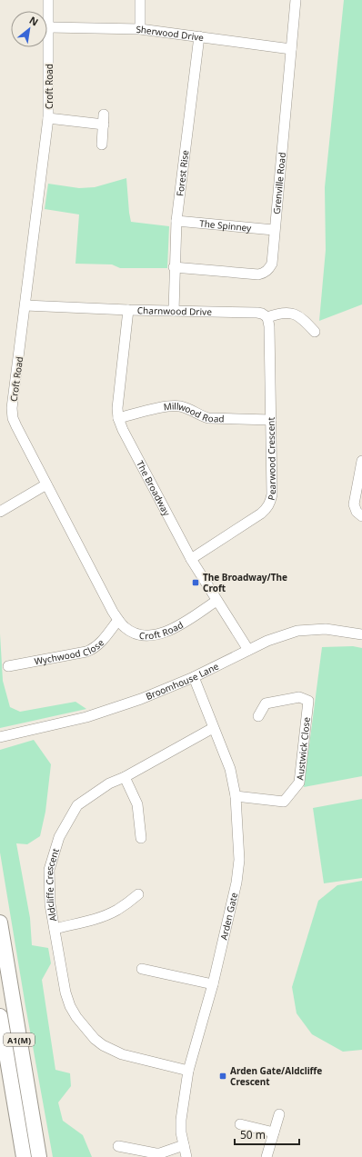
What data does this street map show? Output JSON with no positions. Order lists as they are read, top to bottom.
{
  "streets": {
    "highway": ["A1(M)"],
    "street": [
      "Sherwood Drive",
      "Croft Road",
      "Forest Rise",
      "Grenville Road",
      "The Spinney",
      "Charnwood Drive",
      "Millwood Road",
      "Pearwood Crescent",
      "The Broadway",
      "Wychwood Close",
      "Broomhouse Lane",
      "Austwick Close",
      "Aldcliffe Crescent",
      "Arden Gate"
    ]
  },
  "crossings": [
    ["Sherwood Drive", "Croft Road"],
    ["Sherwood Drive", "Forest Rise"],
    ["Sherwood Drive", "Grenville Road"],
    ["Croft Road", "Charnwood Drive"],
    ["Croft Road", "The Broadway"],
    ["Croft Road", "Wychwood Close"],
    ["Forest Rise", "Grenville Road"],
    ["Forest Rise", "The Spinney"],
    ["Forest Rise", "Charnwood Drive"],
    ["Grenville Road", "The Spinney"],
    ["Charnwood Drive", "Pearwood Crescent"],
    ["Charnwood Drive", "The Broadway"],
    ["Millwood Road", "Pearwood Crescent"],
    ["Millwood Road", "The Broadway"],
    ["Pearwood Crescent", "The Broadway"],
    ["The Broadway", "Broomhouse Lane"],
    ["Broomhouse Lane", "Arden Gate"],
    ["Austwick Close", "Arden Gate"],
    ["Aldcliffe Crescent", "Arden Gate"]
  ],
  "places": {
    "transit": ["The Broadway/The Croft", "Arden Gate/Aldcliffe Crescent"]
  },
  "scale_bar": "50 m",
  "north": "top right"
}
